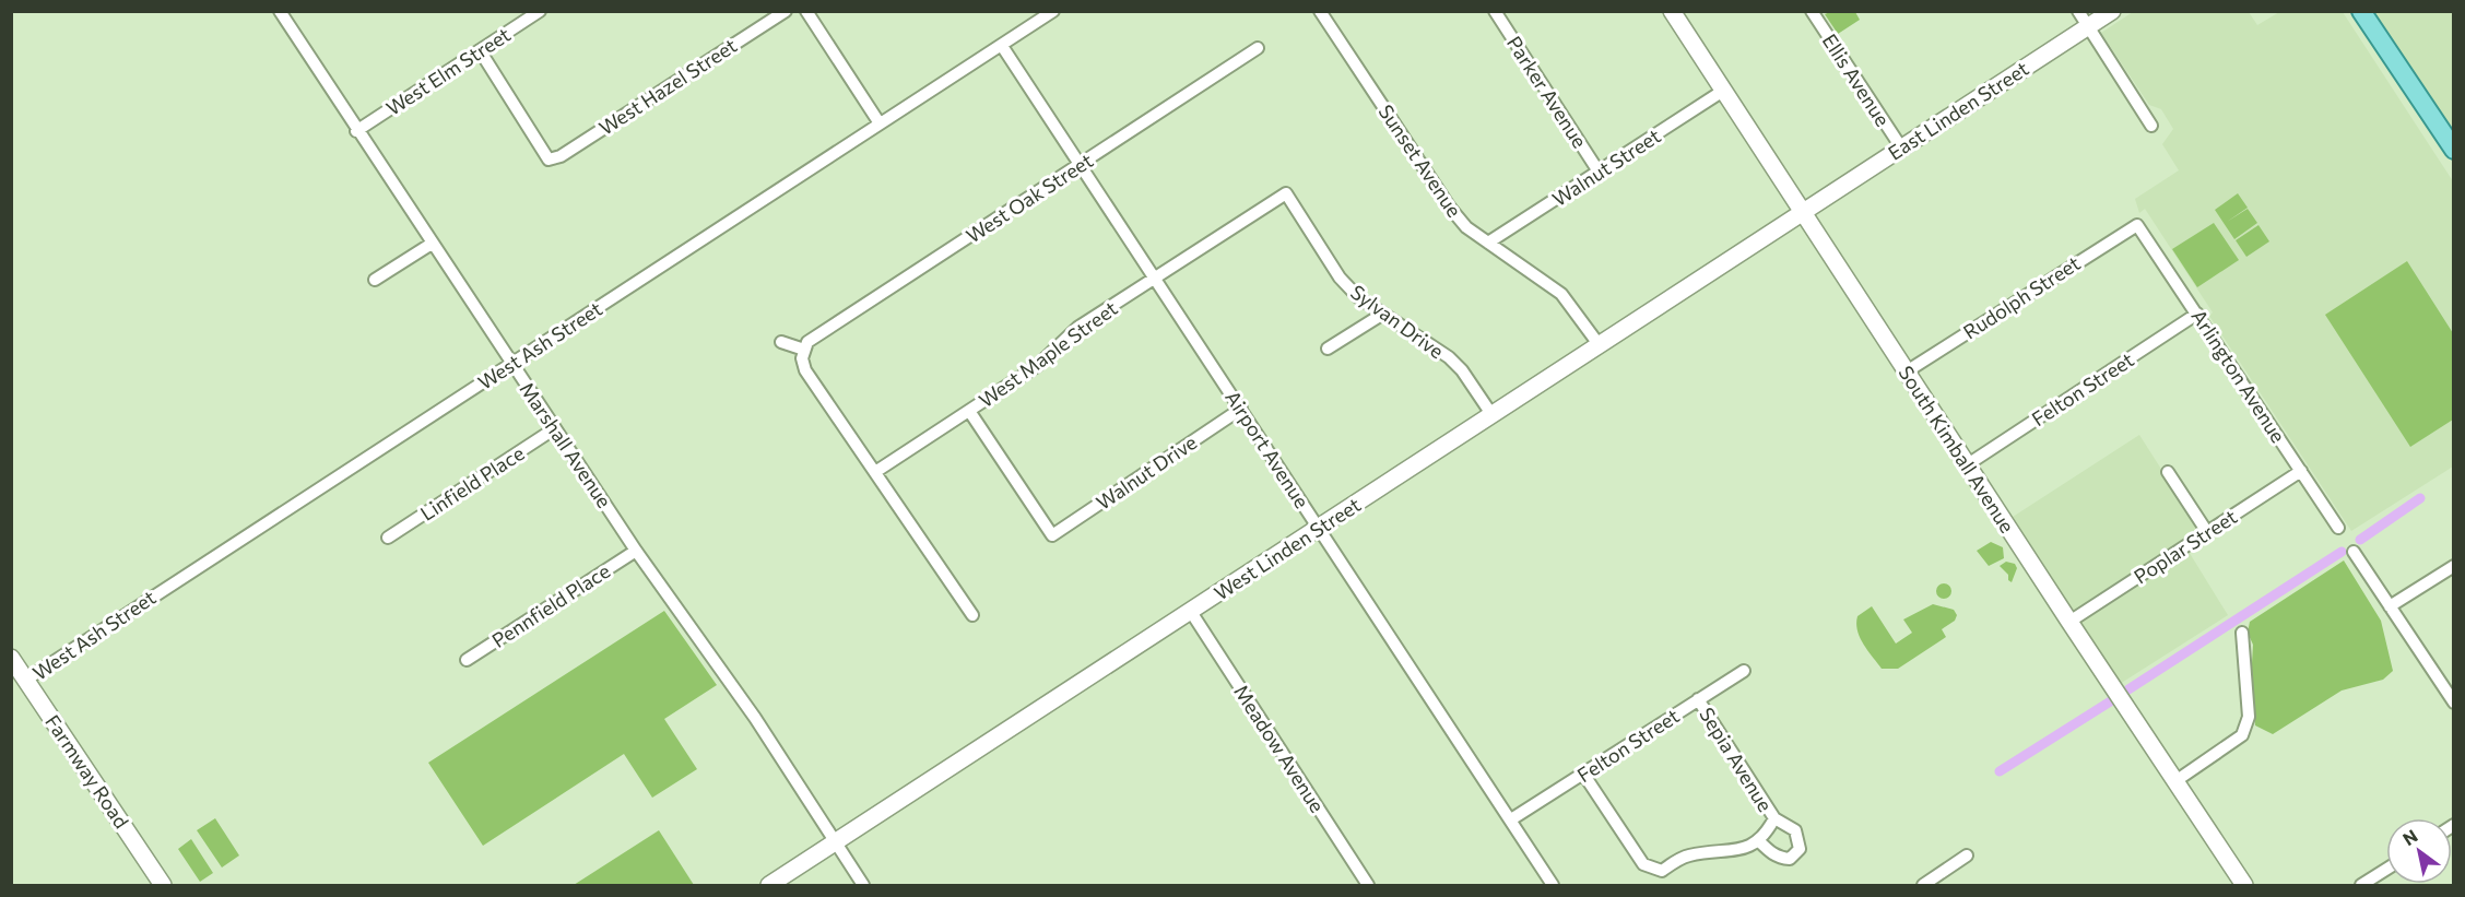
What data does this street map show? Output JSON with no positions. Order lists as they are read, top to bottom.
{
  "streets": {
    "street": [
      "West Elm Street",
      "Ellis Avenue",
      "West Hazel Street",
      "Parker Avenue",
      "East Linden Street",
      "Sunset Avenue",
      "Walnut Street",
      "West Oak Street",
      "Rudolph Street",
      "Sylvan Drive",
      "West Ash Street",
      "West Maple Street",
      "Arlington Avenue",
      "Felton Street",
      "Marshall Avenue",
      "Airport Avenue",
      "South Kimball Avenue",
      "Walnut Drive",
      "Linfield Place",
      "Poplar Street",
      "West Linden Street",
      "Pennfield Place",
      "Meadow Avenue",
      "Sepia Avenue",
      "Farmway Road"
    ]
  },
  "crossings": [
    ["West Elm Street", "West Hazel Street"],
    ["West Elm Street", "Marshall Avenue"],
    ["Ellis Avenue", "East Linden Street"],
    ["Parker Avenue", "Walnut Street"],
    ["East Linden Street", "South Kimball Avenue"],
    ["East Linden Street", "West Linden Street"],
    ["Sunset Avenue", "Walnut Street"],
    ["Sunset Avenue", "West Linden Street"],
    ["Walnut Street", "South Kimball Avenue"],
    ["West Oak Street", "Airport Avenue"],
    ["Rudolph Street", "Arlington Avenue"],
    ["Rudolph Street", "South Kimball Avenue"],
    ["Sylvan Drive", "West Maple Street"],
    ["Sylvan Drive", "West Linden Street"],
    ["West Ash Street", "Marshall Avenue"],
    ["West Ash Street", "Airport Avenue"],
    ["West Ash Street", "Farmway Road"],
    ["West Maple Street", "Airport Avenue"],
    ["West Maple Street", "Walnut Drive"],
    ["Arlington Avenue", "Felton Street"],
    ["Arlington Avenue", "Poplar Street"],
    ["Felton Street", "Airport Avenue"],
    ["Felton Street", "South Kimball Avenue"],
    ["Felton Street", "Sepia Avenue"],
    ["Marshall Avenue", "Linfield Place"],
    ["Marshall Avenue", "West Linden Street"],
    ["Marshall Avenue", "Pennfield Place"],
    ["Airport Avenue", "Walnut Drive"],
    ["Airport Avenue", "West Linden Street"],
    ["South Kimball Avenue", "Poplar Street"],
    ["South Kimball Avenue", "West Linden Street"],
    ["West Linden Street", "Meadow Avenue"]
  ],
  "north": "top left"
}
